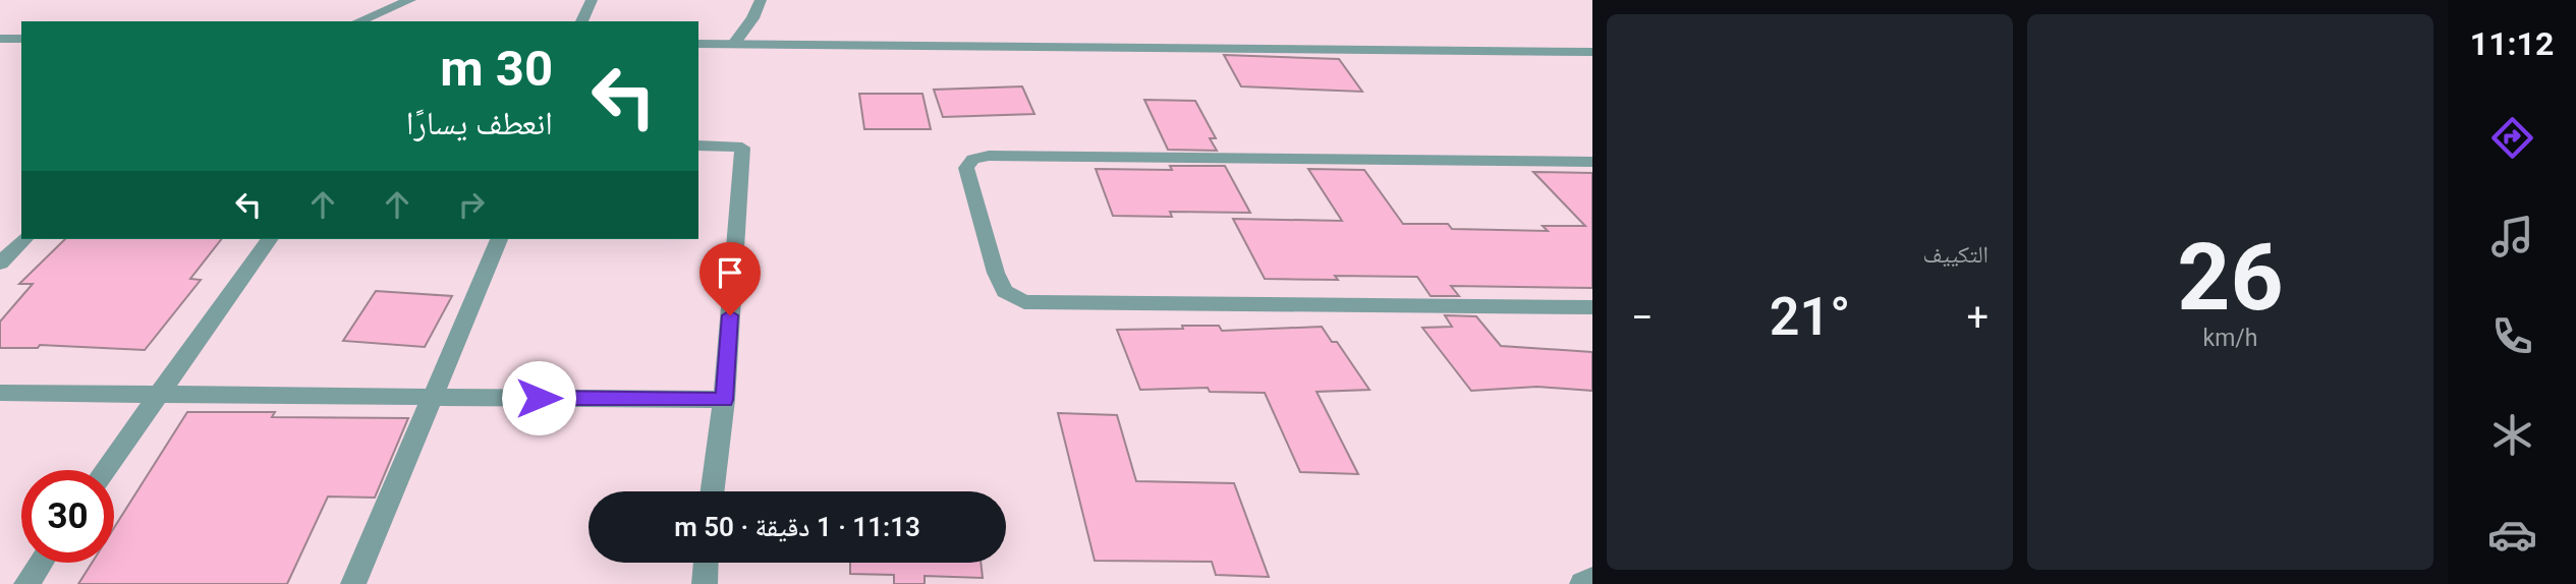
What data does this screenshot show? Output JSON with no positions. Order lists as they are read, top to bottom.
{
  "page": {
    "tabs": "11:12",
    "tile": [
      ["26", "km/h"],
      "التكييف"
    ],
    "turn": ["30 m", "انعطف يسارًا"],
    "heat": ["−", "21°", "+"],
    "limit": "30",
    "trip": "11:13 · 1 دقيقة · 50 m"
  }
}
